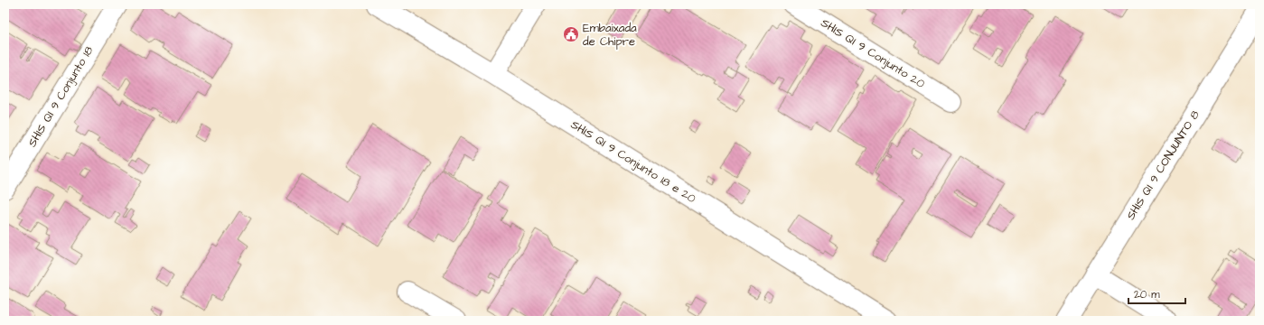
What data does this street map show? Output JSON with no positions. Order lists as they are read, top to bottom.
{
  "streets": {
    "street": [
      "SHIS QI 9 Conjunto 20",
      "SHIS QI 9 Conjunto 18",
      "SHIS QI 9 Conjunto 18 e 20",
      "SHIS QI 9 CONJUNTO 8"
    ]
  },
  "places": {
    "public building": ["Embaixada de Chipre"]
  },
  "scale_bar": "20 m"
}
